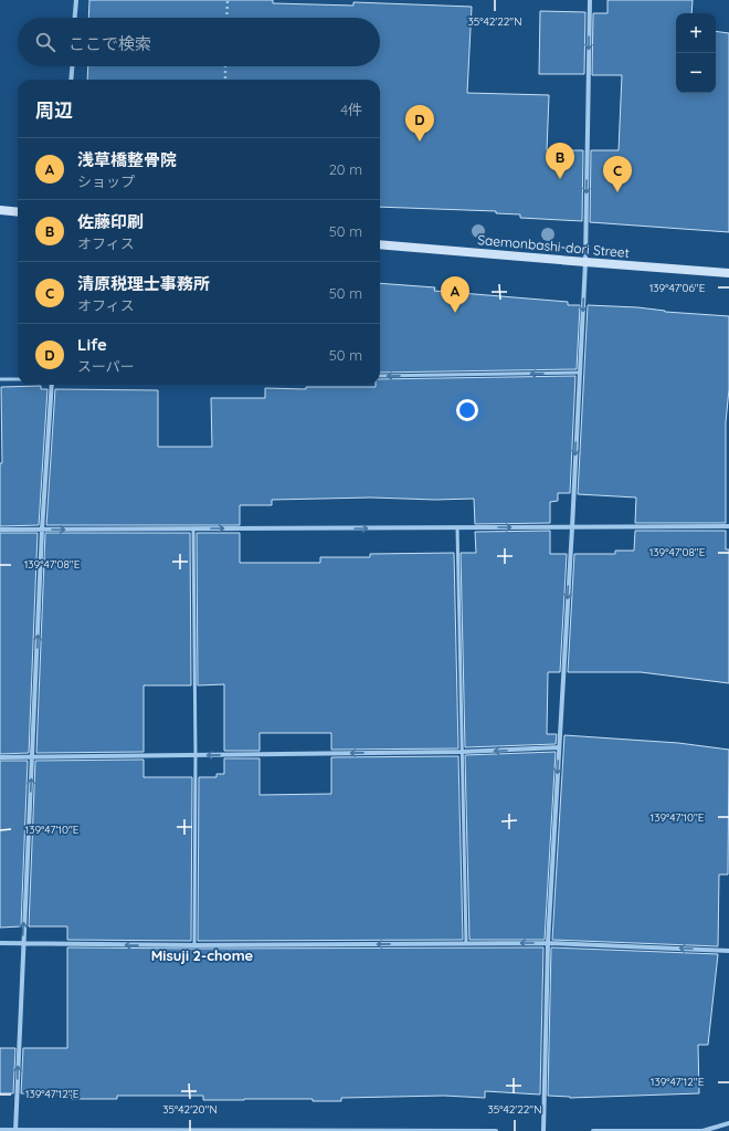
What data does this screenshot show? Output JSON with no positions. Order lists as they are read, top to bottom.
{
  "streets": {
    "street": ["Saemonbashi-dori Street"]
  },
  "districts": ["Misuji 2-chome"],
  "page": {
    "map_buttons": ["+", "−"],
    "search": "ここで検索",
    "heading": ["周辺", "4件"],
    "pins": [
      "D",
      "B",
      "C",
      "A"
    ],
    "list": [
      {
        "mark": "A",
        "name": "浅草橋整骨院",
        "note": "ショップ",
        "value": "20 m"
      },
      {
        "mark": "B",
        "name": "佐藤印刷",
        "note": "オフィス",
        "value": "50 m"
      },
      {
        "mark": "C",
        "name": "清原税理士事務所",
        "note": "オフィス",
        "value": "50 m"
      },
      {
        "mark": "D",
        "name": "Life",
        "note": "スーパー",
        "value": "50 m"
      }
    ]
  },
  "coordinates": [
    "35°42'22\"N",
    "139°47'06\"E",
    "139°47'08\"E",
    "139°47'10\"E",
    "139°47'12\"E",
    "35°42'20\"N"
  ]
}
